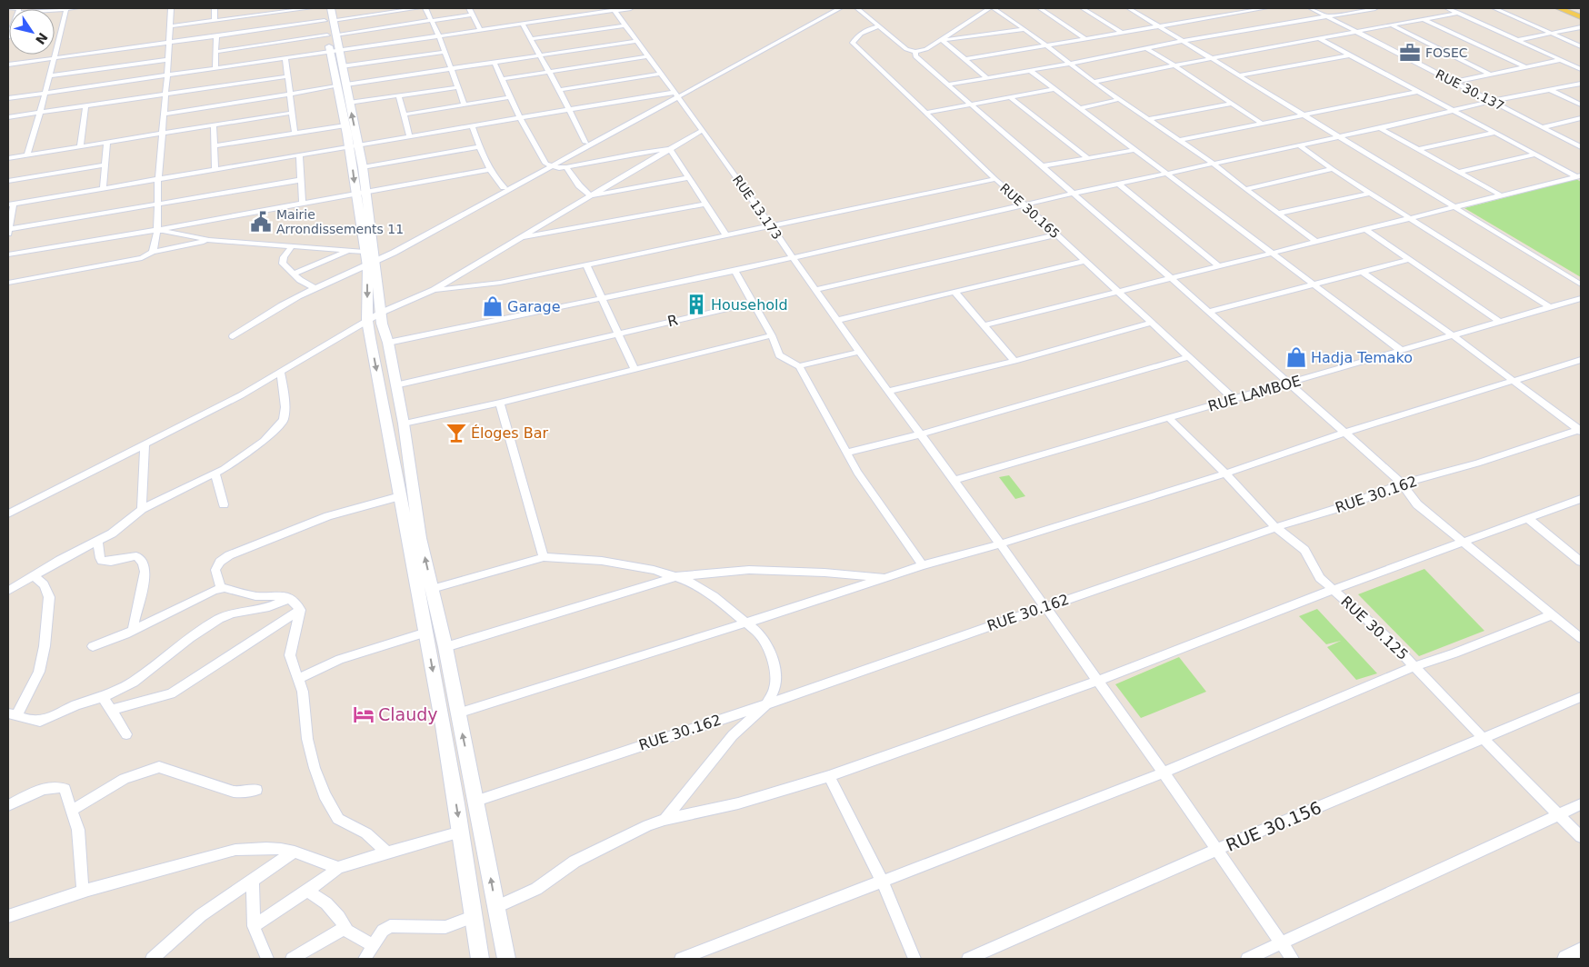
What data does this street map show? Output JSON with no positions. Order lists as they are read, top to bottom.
{
  "streets": {
    "street": [
      "RUE 30.137",
      "RUE 13.173",
      "RUE 30.165",
      "R",
      "RUE LAMBOE",
      "RUE 30.162",
      "RUE 30.125",
      "RUE 30.156"
    ]
  },
  "crossings": [
    ["RUE 13.173", "RUE LAMBOE"],
    ["RUE 13.173", "RUE 30.162"],
    ["RUE 13.173", "RUE 30.156"],
    ["RUE 30.165", "RUE LAMBOE"],
    ["RUE LAMBOE", "RUE 30.125"],
    ["RUE 30.162", "RUE 30.125"],
    ["RUE 30.125", "RUE 30.156"]
  ],
  "places": {
    "office": ["FOSEC"],
    "public building": ["Mairie Arrondissements 11"],
    "building": ["Household"],
    "shop": ["Garage", "Hadja Temako"],
    "bar": ["Éloges Bar"],
    "hotel": ["Claudy"]
  },
  "north": "bottom right"
}
